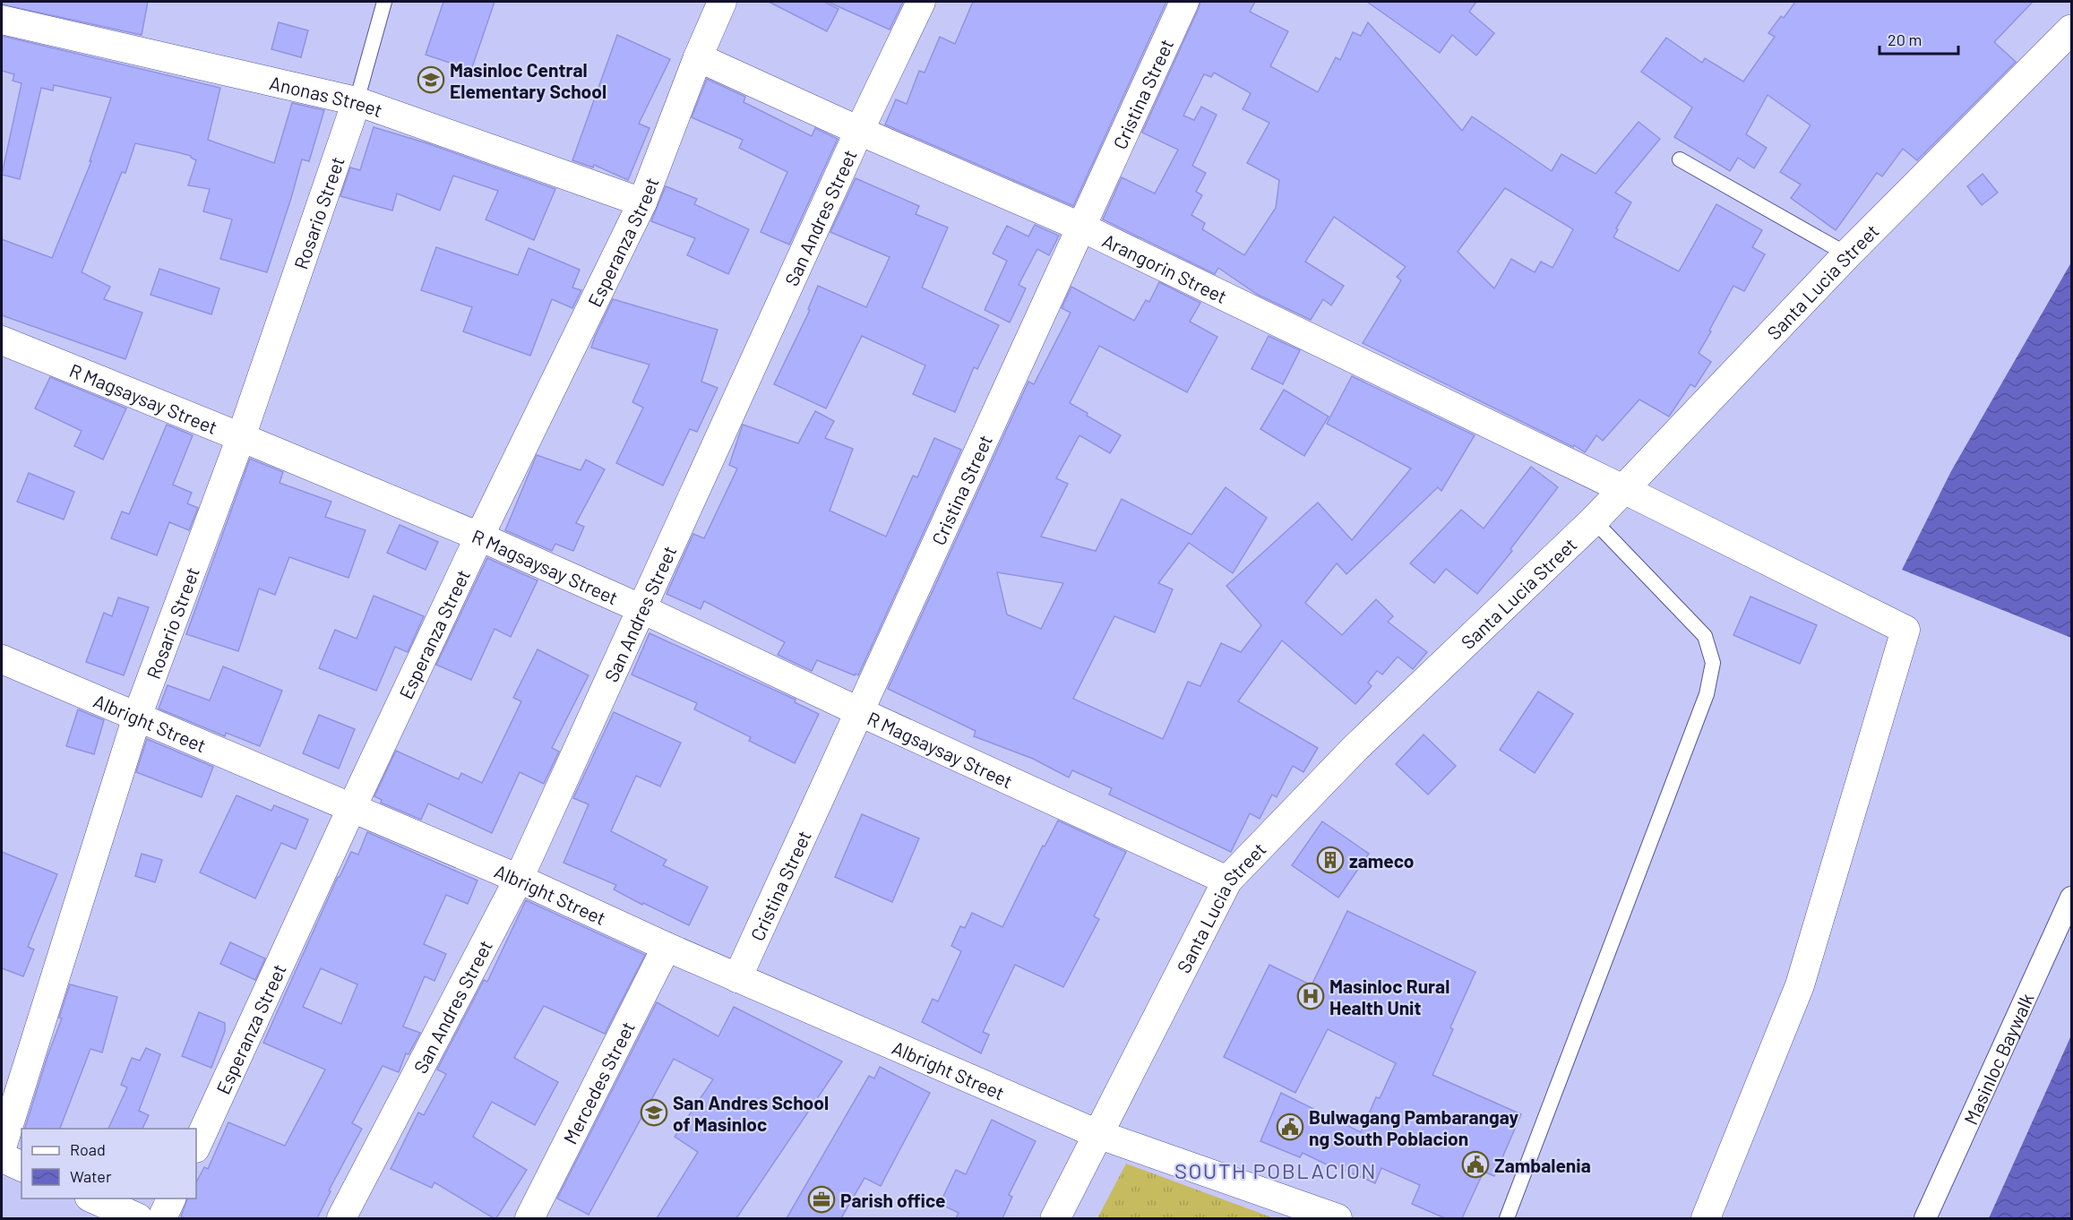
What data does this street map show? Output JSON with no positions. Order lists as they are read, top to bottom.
{
  "streets": {
    "street": [
      "Cristina Street",
      "Anonas Street",
      "Rosario Street",
      "San Andres Street",
      "Esperanza Street",
      "Arangorin Street",
      "Santa Lucia Street",
      "R Magsaysay Street",
      "Albright Street",
      "Masinloc Baywalk",
      "Mercedes Street"
    ]
  },
  "crossings": [
    ["Cristina Street", "Arangorin Street"],
    ["Cristina Street", "R Magsaysay Street"],
    ["Cristina Street", "Albright Street"],
    ["Anonas Street", "Rosario Street"],
    ["Anonas Street", "Esperanza Street"],
    ["Rosario Street", "R Magsaysay Street"],
    ["Rosario Street", "Albright Street"],
    ["San Andres Street", "Arangorin Street"],
    ["San Andres Street", "R Magsaysay Street"],
    ["San Andres Street", "Albright Street"],
    ["Esperanza Street", "Arangorin Street"],
    ["Esperanza Street", "R Magsaysay Street"],
    ["Esperanza Street", "Albright Street"],
    ["Arangorin Street", "Santa Lucia Street"],
    ["Santa Lucia Street", "R Magsaysay Street"],
    ["Santa Lucia Street", "Albright Street"],
    ["Albright Street", "Mercedes Street"]
  ],
  "districts": ["SOUTH POBLACION"],
  "places": {
    "school or university": ["Masinloc Central Elementary School", "San Andres School of Masinloc"],
    "building": ["zameco"],
    "hospital": ["Masinloc Rural Health Unit"],
    "public building": ["Bulwagang Pambarangay ng South Poblacion", "Zambalenia"],
    "office": ["Parish office"]
  },
  "legend": ["Road", "Water"],
  "scale_bar": "20 m"
}
